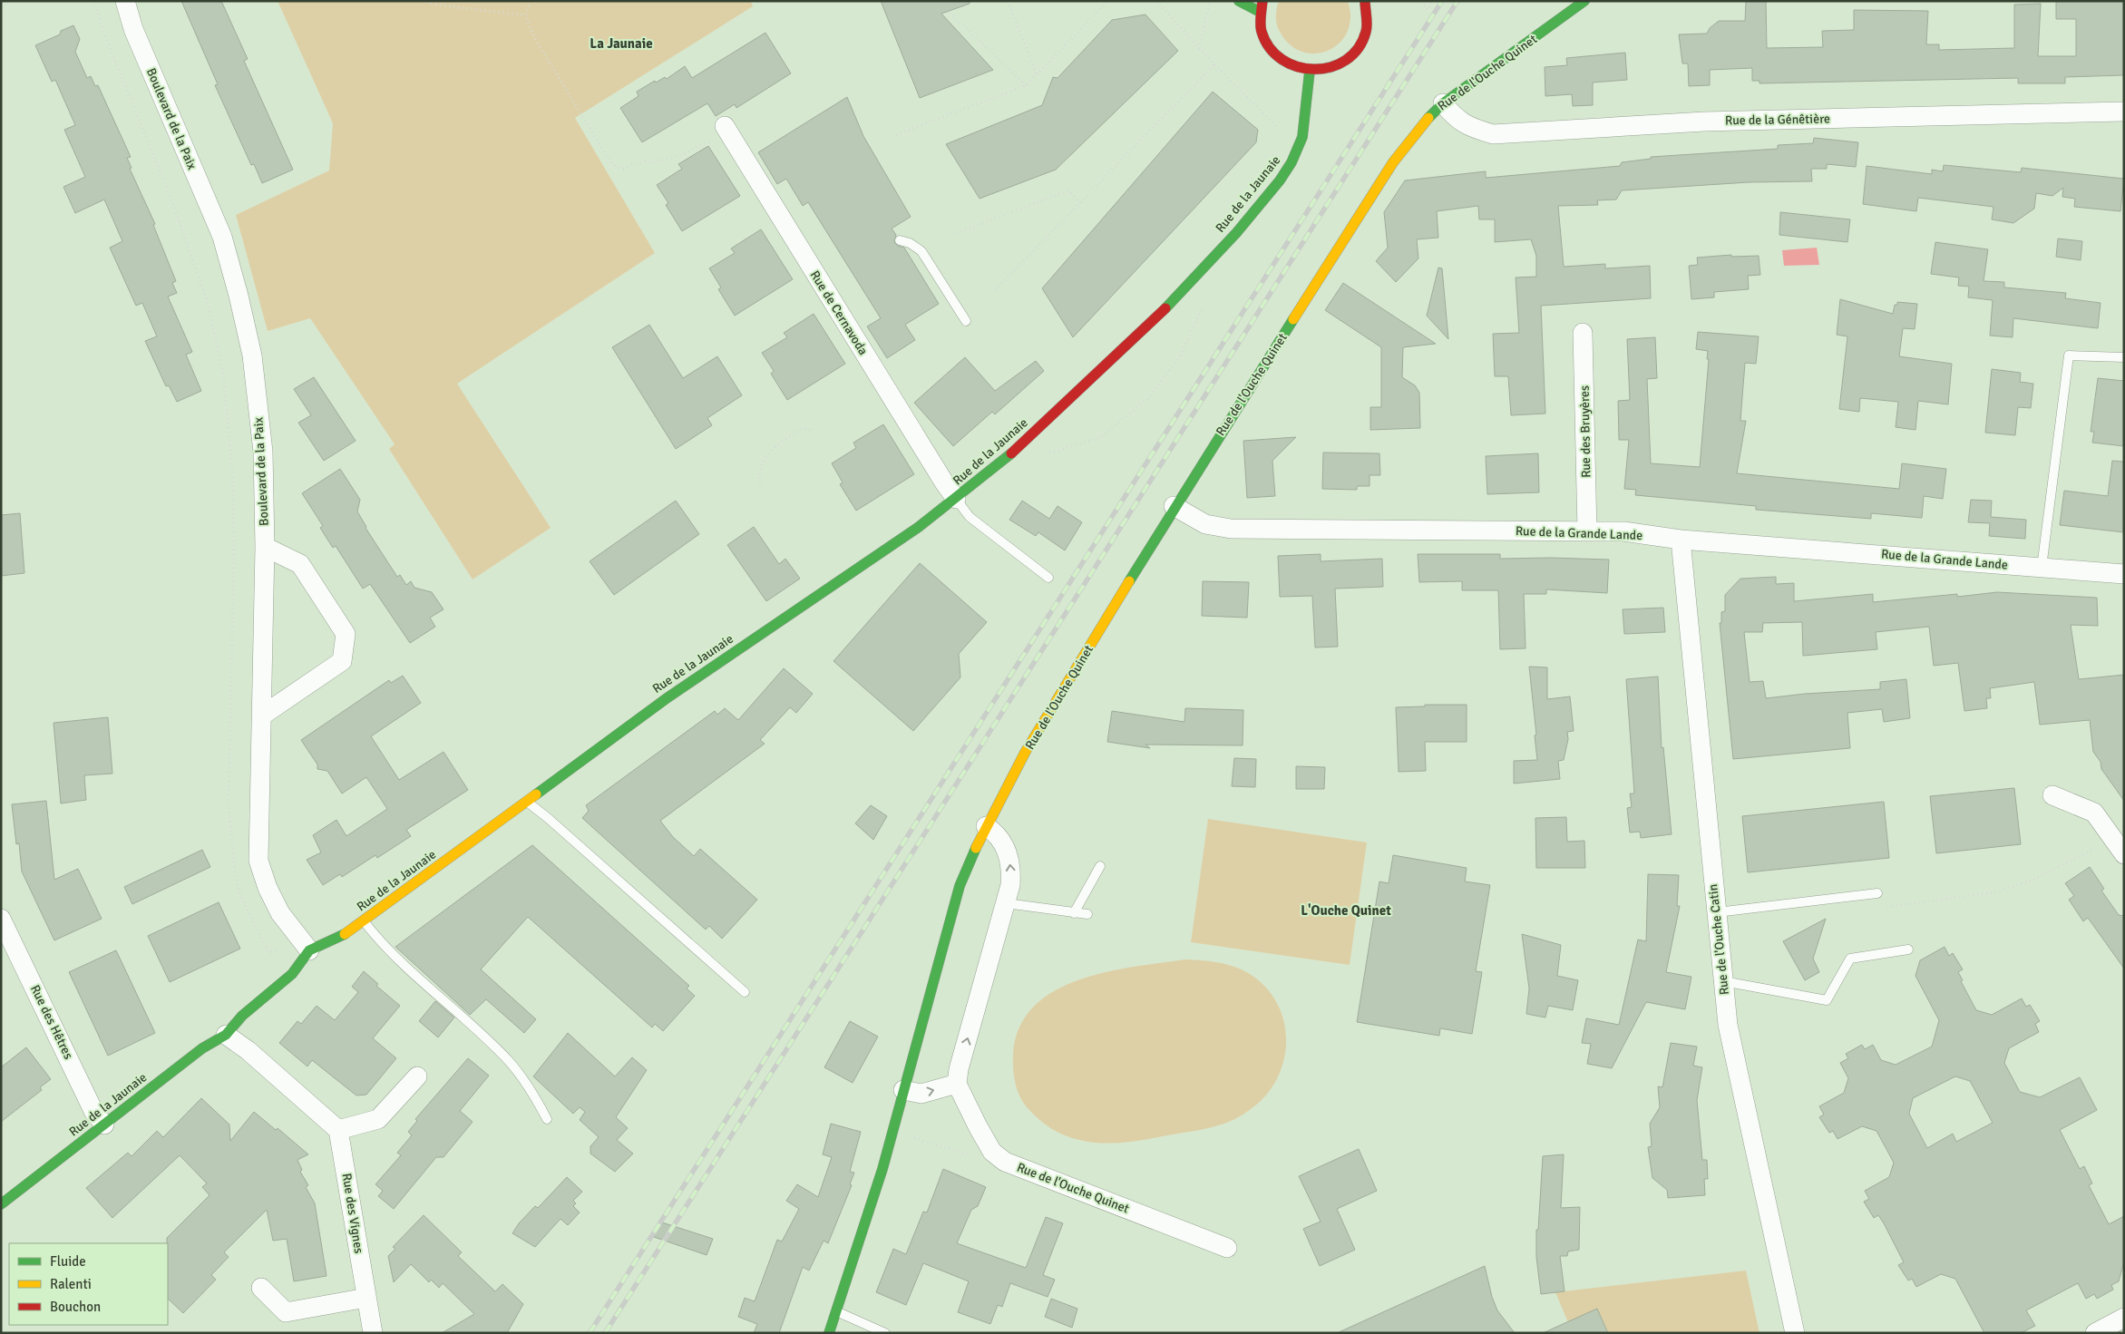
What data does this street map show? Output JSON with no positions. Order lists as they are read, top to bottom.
{
  "streets": {
    "street": [
      "Rue de l'Ouche Quinet",
      "Boulevard de la Paix",
      "Rue de la Génêtière",
      "Rue de la Jaunaie",
      "Rue de Cernavoda",
      "Rue des Bruyères",
      "Rue de la Grande Lande",
      "Rue de l'Ouche Catin",
      "Rue des Hêtres",
      "Rue des Vignes"
    ]
  },
  "crossings": [
    ["Rue de l'Ouche Quinet", "Rue de la Génêtière"],
    ["Rue de l'Ouche Quinet", "Rue de la Grande Lande"],
    ["Boulevard de la Paix", "Rue de la Jaunaie"],
    ["Rue de la Jaunaie", "Rue de Cernavoda"],
    ["Rue de la Jaunaie", "Rue des Hêtres"],
    ["Rue des Bruyères", "Rue de la Grande Lande"],
    ["Rue de la Grande Lande", "Rue de l'Ouche Catin"]
  ],
  "districts": ["La Jaunaie", "L'Ouche Quinet"],
  "legend": ["Fluide", "Ralenti", "Bouchon"]
}
